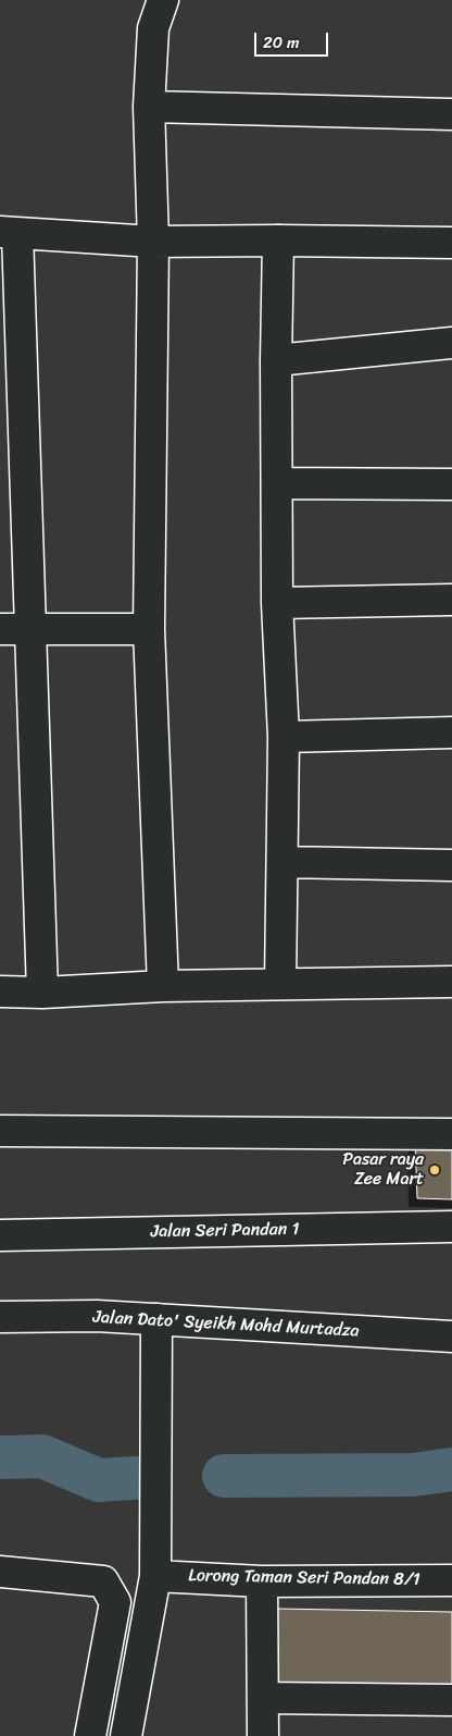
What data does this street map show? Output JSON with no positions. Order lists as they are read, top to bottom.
{
  "streets": {
    "street": ["Jalan Seri Pandan 1", "Jalan Dato' Syeikh Mohd Murtadza", "Lorong Taman Seri Pandan 8/1"]
  },
  "places": ["Pasar raya Zee Mart"],
  "scale_bar": "20 m"
}
